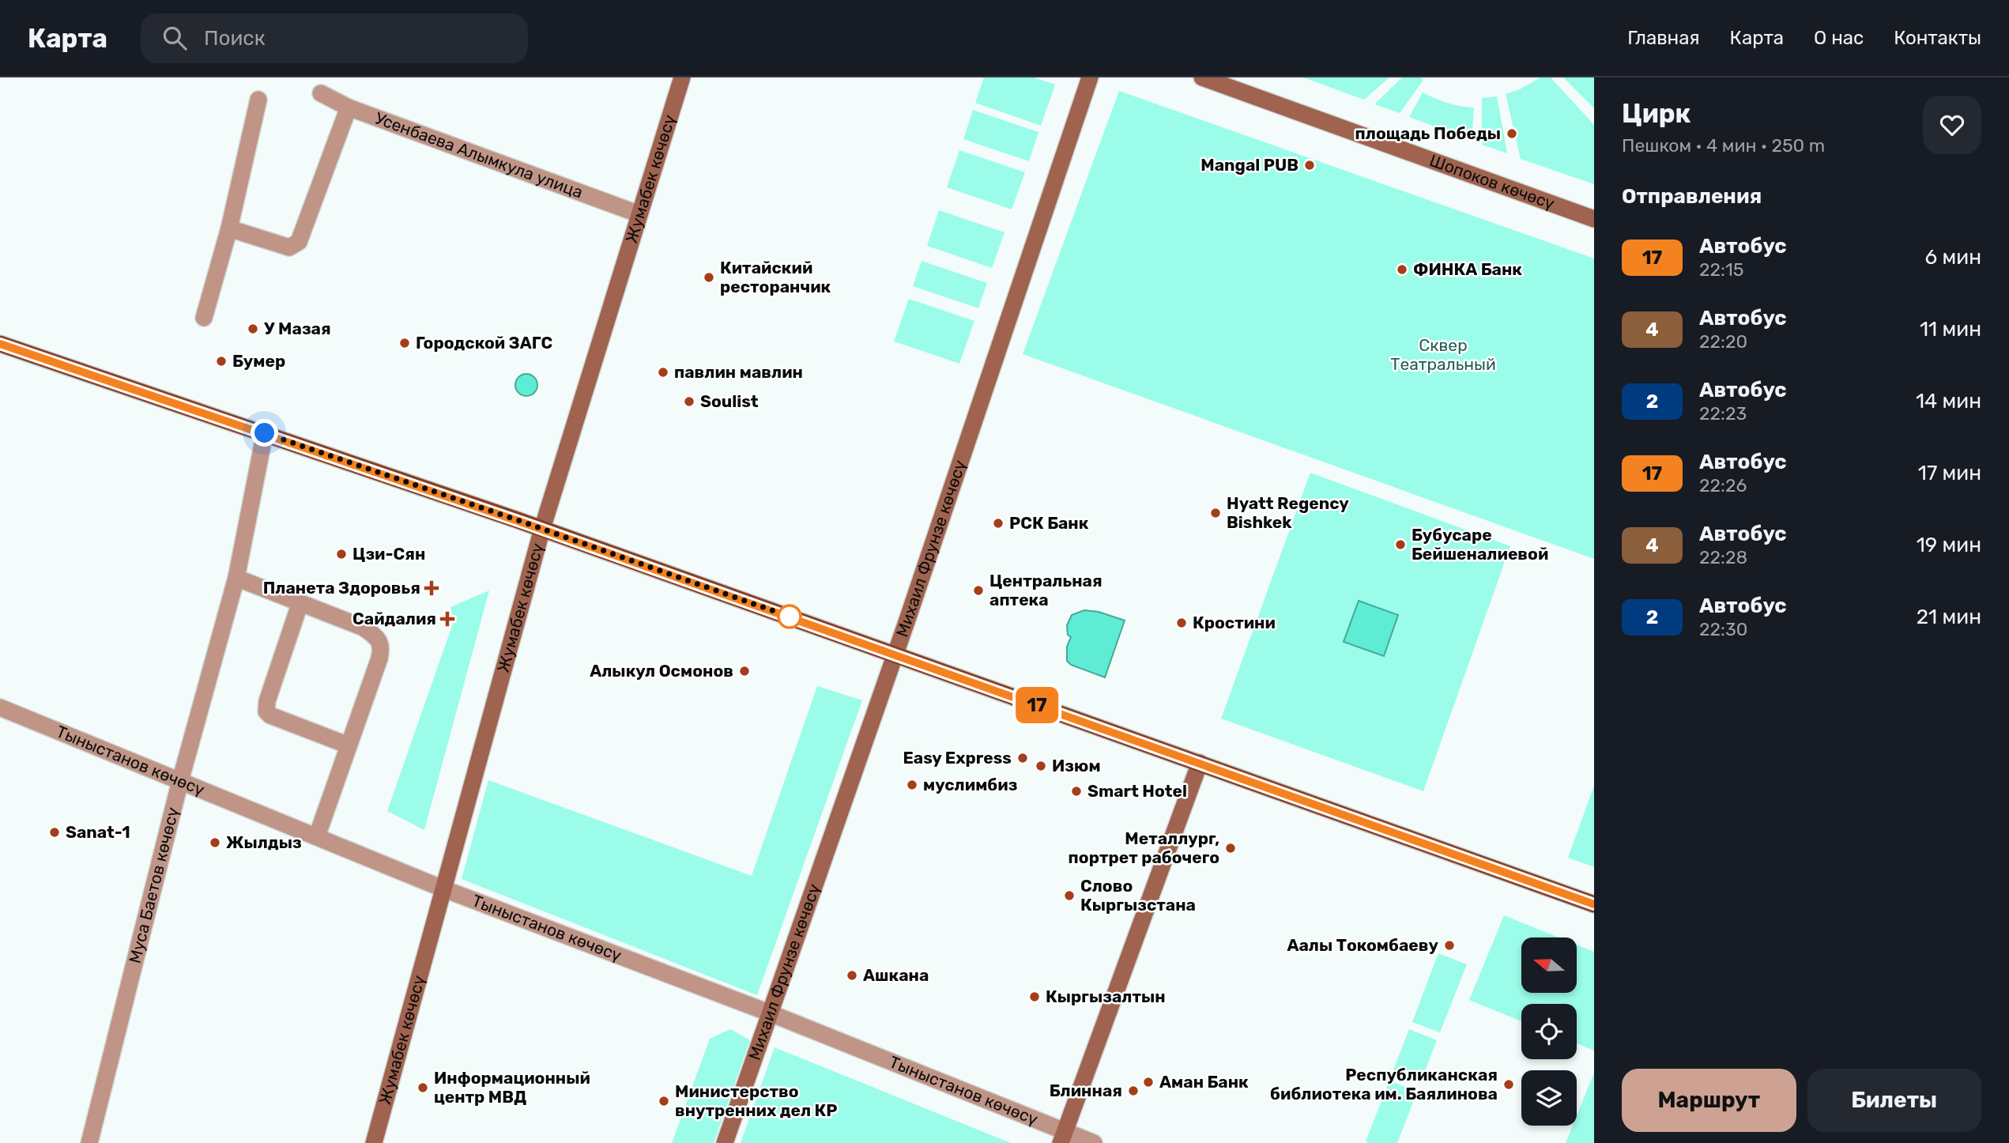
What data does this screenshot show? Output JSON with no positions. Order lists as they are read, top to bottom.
{
  "streets": {
    "street": [
      "Усенбаева Алымкула улица",
      "Жумабек көчөсү",
      "Шопоков көчөсү",
      "Михаил Фрунзе көчөсү",
      "Тыныстанов көчөсү",
      "Муса Баетов көчөсү"
    ]
  },
  "crossings": [
    ["Усенбаева Алымкула улица", "Жумабек көчөсү"],
    ["Жумабек көчөсү", "Тыныстанов көчөсү"],
    ["Михаил Фрунзе көчөсү", "Тыныстанов көчөсү"],
    ["Тыныстанов көчөсү", "Муса Баетов көчөсү"]
  ],
  "parks": ["Сквер Театральный"],
  "places": {
    "other": [
      "площадь Победы",
      "Mangal PUB",
      "ФИНКА Банк",
      "Китайский ресторанчик",
      "У Мазая",
      "Городской ЗАГС",
      "Бумер",
      "павлин мавлин",
      "Soulist",
      "Hyatt Regency Bishkek",
      "РСК Банк",
      "Бубусаре Бейшеналиевой",
      "Цзи-Сян",
      "Центральная аптека",
      "Кростини",
      "Алыкул Осмонов",
      "Easy Express",
      "Изюм",
      "муслимбиз",
      "Smart Hotel",
      "Sanat-1",
      "Жылдыз",
      "Металлург, портрет рабочего",
      "Слово Кыргызстана",
      "Аалы Токомбаеву",
      "Ашкана",
      "Кыргызалтын",
      "Аман Банк",
      "Республиканская библиотека им. Баялинова",
      "Информационный центр МВД",
      "Блинная",
      "Министерство внутренних дел КР"
    ],
    "health": ["Планета Здоровья", "Сайдалия"]
  },
  "lines": ["bus line 17"],
  "north": "left",
  "page": {
    "header": "Карта",
    "search": "Поиск",
    "nav": [
      "Главная",
      "Карта",
      "О нас",
      "Контакты"
    ],
    "on_map": "17",
    "heading": [
      ["Цирк", "Пешком · 4 мин · 250 m"],
      "Отправления"
    ],
    "list": [
      {
        "mark": "17",
        "name": "Автобус",
        "note": "22:15",
        "value": "6 мин"
      },
      {
        "mark": "4",
        "name": "Автобус",
        "note": "22:20",
        "value": "11 мин"
      },
      {
        "mark": "2",
        "name": "Автобус",
        "note": "22:23",
        "value": "14 мин"
      },
      {
        "mark": "17",
        "name": "Автобус",
        "note": "22:26",
        "value": "17 мин"
      },
      {
        "mark": "4",
        "name": "Автобус",
        "note": "22:28",
        "value": "19 мин"
      },
      {
        "mark": "2",
        "name": "Автобус",
        "note": "22:30",
        "value": "21 мин"
      }
    ],
    "buttons": ["Маршрут", "Билеты"]
  }
}
